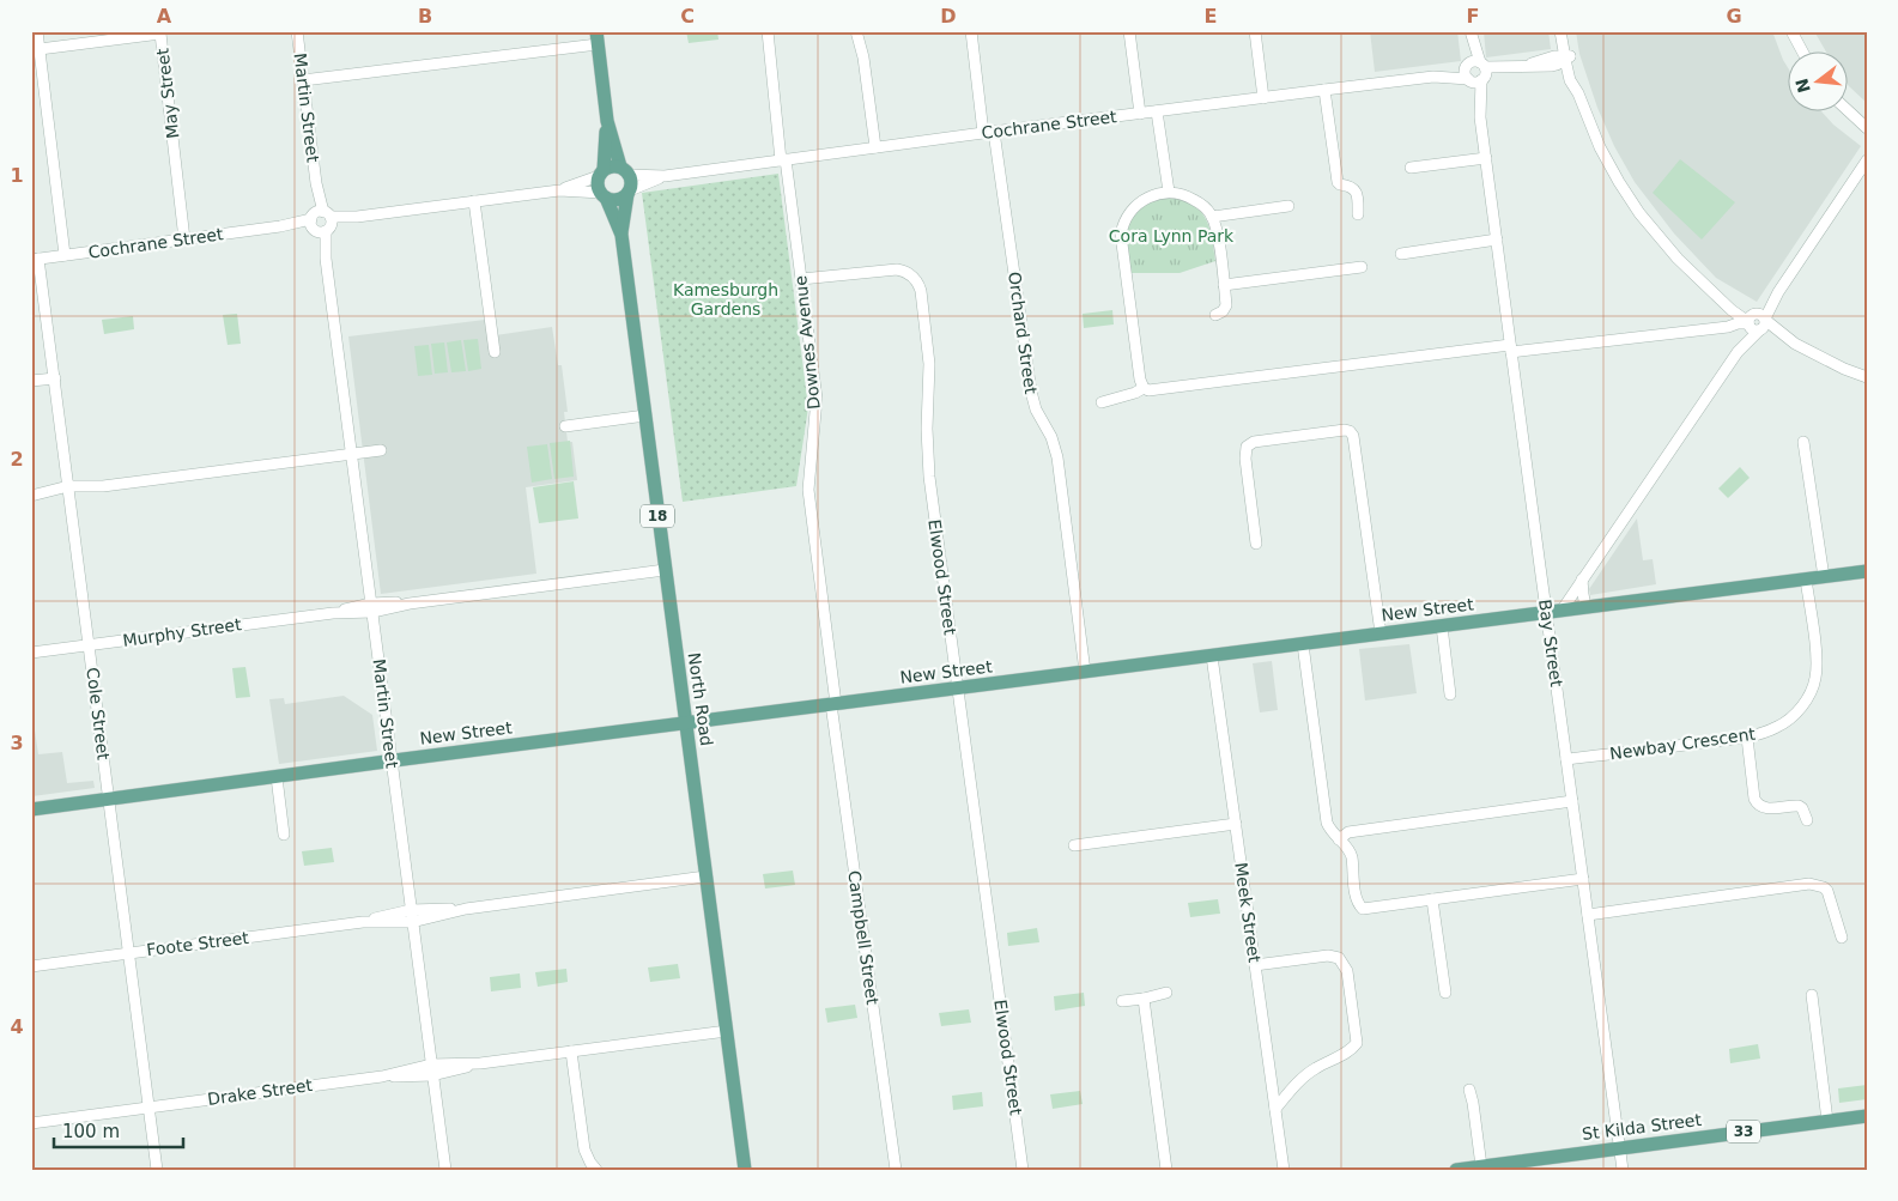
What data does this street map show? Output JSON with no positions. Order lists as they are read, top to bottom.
{
  "streets": {
    "main road": [
      "18",
      "New Street",
      "North Road",
      "St Kilda Street",
      "33"
    ],
    "street": [
      "May Street",
      "Martin Street",
      "Cochrane Street",
      "Orchard Street",
      "Downes Avenue",
      "Elwood Street",
      "Murphy Street",
      "Bay Street",
      "Cole Street",
      "Newbay Crescent",
      "Meek Street",
      "Campbell Street",
      "Foote Street",
      "Drake Street"
    ]
  },
  "crossings": [
    ["May Street", "Cochrane Street"],
    ["Martin Street", "Cochrane Street"],
    ["Martin Street", "New Street"],
    ["Martin Street", "Murphy Street"],
    ["Martin Street", "Foote Street"],
    ["Martin Street", "Drake Street"],
    ["Cochrane Street", "Orchard Street"],
    ["Cochrane Street", "Downes Avenue"],
    ["Cochrane Street", "18"],
    ["Cochrane Street", "Bay Street"],
    ["Cochrane Street", "North Road"],
    ["Cochrane Street", "Cole Street"],
    ["Orchard Street", "New Street"],
    ["Downes Avenue", "Elwood Street"],
    ["Downes Avenue", "New Street"],
    ["Downes Avenue", "Campbell Street"],
    ["18", "North Road"],
    ["Elwood Street", "New Street"],
    ["New Street", "Bay Street"],
    ["New Street", "North Road"],
    ["New Street", "Cole Street"],
    ["New Street", "Newbay Crescent"],
    ["New Street", "Meek Street"],
    ["New Street", "Campbell Street"],
    ["Murphy Street", "North Road"],
    ["Murphy Street", "Cole Street"],
    ["Bay Street", "Newbay Crescent"],
    ["Bay Street", "St Kilda Street"],
    ["North Road", "Foote Street"],
    ["North Road", "Drake Street"],
    ["Cole Street", "Foote Street"],
    ["Cole Street", "Drake Street"]
  ],
  "parks": ["Cora Lynn Park", "Kamesburgh Gardens"],
  "scale_bar": "100 m",
  "north": "left",
  "grid": {
    "columns": [
      "A",
      "B",
      "C",
      "D",
      "E",
      "F",
      "G"
    ],
    "rows": [
      "1",
      "2",
      "3",
      "4"
    ]
  }
}
